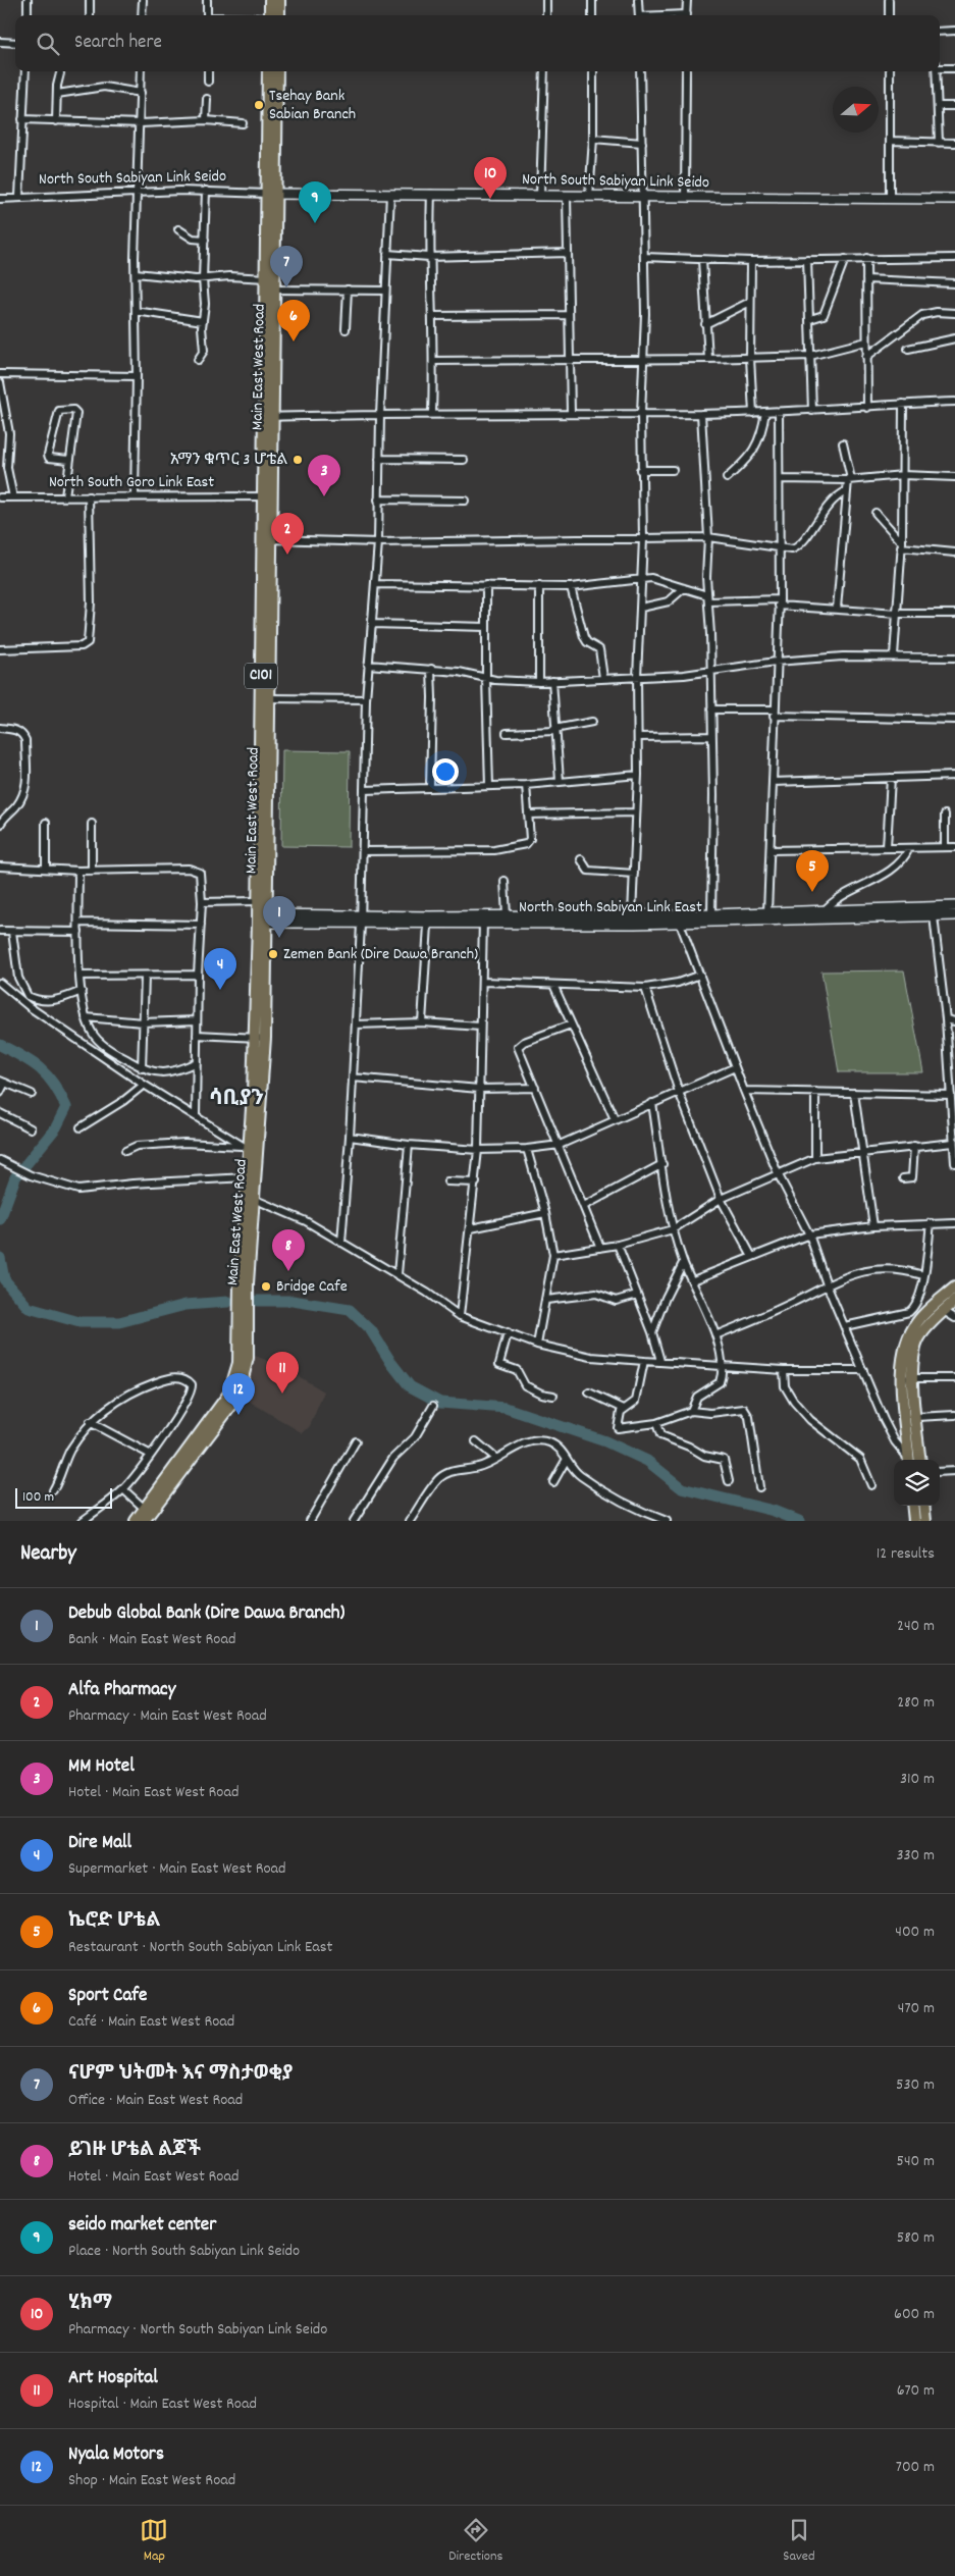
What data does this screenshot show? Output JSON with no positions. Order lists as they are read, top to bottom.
{
  "streets": {
    "main road": [
      "North South Sabiyan Link Seido",
      "Main East West Road",
      "C101",
      "North South Sabiyan Link East"
    ],
    "street": ["North South Goro Link East"]
  },
  "crossings": [
    ["North South Sabiyan Link Seido", "Main East West Road"],
    ["Main East West Road", "North South Goro Link East"],
    ["Main East West Road", "North South Sabiyan Link East"]
  ],
  "districts": ["ሳቢያን"],
  "places": [
    "Tsehay Bank Sabian Branch",
    "አማን ቁጥር 3 ሆቴል",
    "Zemen Bank (Dire Dawa Branch)",
    "Bridge Cafe"
  ],
  "scale_bar": "100 m",
  "north": "right",
  "page": {
    "search": "Search here",
    "pins": [
      "10",
      "9",
      "7",
      "6",
      "3",
      "2",
      "5",
      "1",
      "4",
      "8",
      "11",
      "12"
    ],
    "scale": "100 m",
    "heading": ["Nearby", "12 results"],
    "list": [
      {
        "mark": "1",
        "name": "Debub Global Bank (Dire Dawa Branch)",
        "note": "Bank · Main East West Road",
        "value": "240 m"
      },
      {
        "mark": "2",
        "name": "Alfa Pharmacy",
        "note": "Pharmacy · Main East West Road",
        "value": "280 m"
      },
      {
        "mark": "3",
        "name": "MM Hotel",
        "note": "Hotel · Main East West Road",
        "value": "310 m"
      },
      {
        "mark": "4",
        "name": "Dire Mall",
        "note": "Supermarket · Main East West Road",
        "value": "330 m"
      },
      {
        "mark": "5",
        "name": "ኬሮድ ሆቴል",
        "note": "Restaurant · North South Sabiyan Link East",
        "value": "400 m"
      },
      {
        "mark": "6",
        "name": "Sport Cafe",
        "note": "Café · Main East West Road",
        "value": "470 m"
      },
      {
        "mark": "7",
        "name": "ናሆም ህትመት እና ማስታወቂያ",
        "note": "Office · Main East West Road",
        "value": "530 m"
      },
      {
        "mark": "8",
        "name": "ይገዙ ሆቴል ልጆች",
        "note": "Hotel · Main East West Road",
        "value": "540 m"
      },
      {
        "mark": "9",
        "name": "seido market center",
        "note": "Place · North South Sabiyan Link Seido",
        "value": "580 m"
      },
      {
        "mark": "10",
        "name": "ሂክማ",
        "note": "Pharmacy · North South Sabiyan Link Seido",
        "value": "600 m"
      },
      {
        "mark": "11",
        "name": "Art Hospital",
        "note": "Hospital · Main East West Road",
        "value": "670 m"
      },
      {
        "mark": "12",
        "name": "Nyala Motors",
        "note": "Shop · Main East West Road",
        "value": "700 m"
      }
    ],
    "nav": ["Map", "Directions", "Saved"]
  }
}
